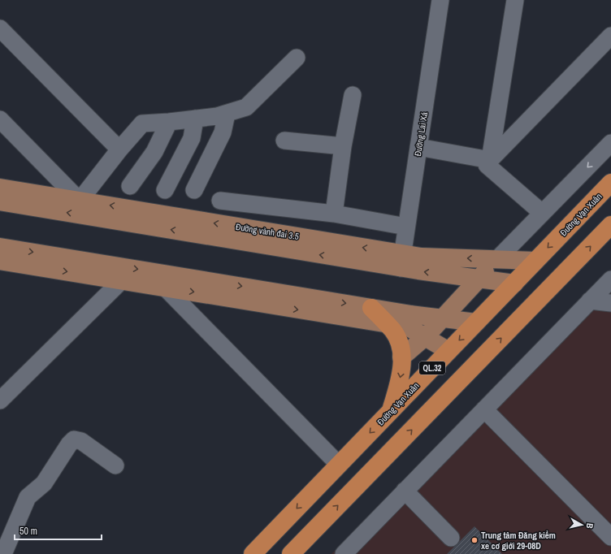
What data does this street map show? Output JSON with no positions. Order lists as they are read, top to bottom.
{
  "streets": {
    "highway": ["Đường Vạn Xuân", "QL.32"],
    "main road": ["Đường vành đai 3.5"],
    "street": ["Đường Lai Xá"]
  },
  "crossings": [
    ["Đường Lai Xá", "Đường vành đai 3.5"],
    ["Đường Vạn Xuân", "Đường vành đai 3.5"]
  ],
  "places": ["Trung tâm Đăng kiểm xe cơ giới 29-08D"],
  "scale_bar": "50 m",
  "north": "right"
}
